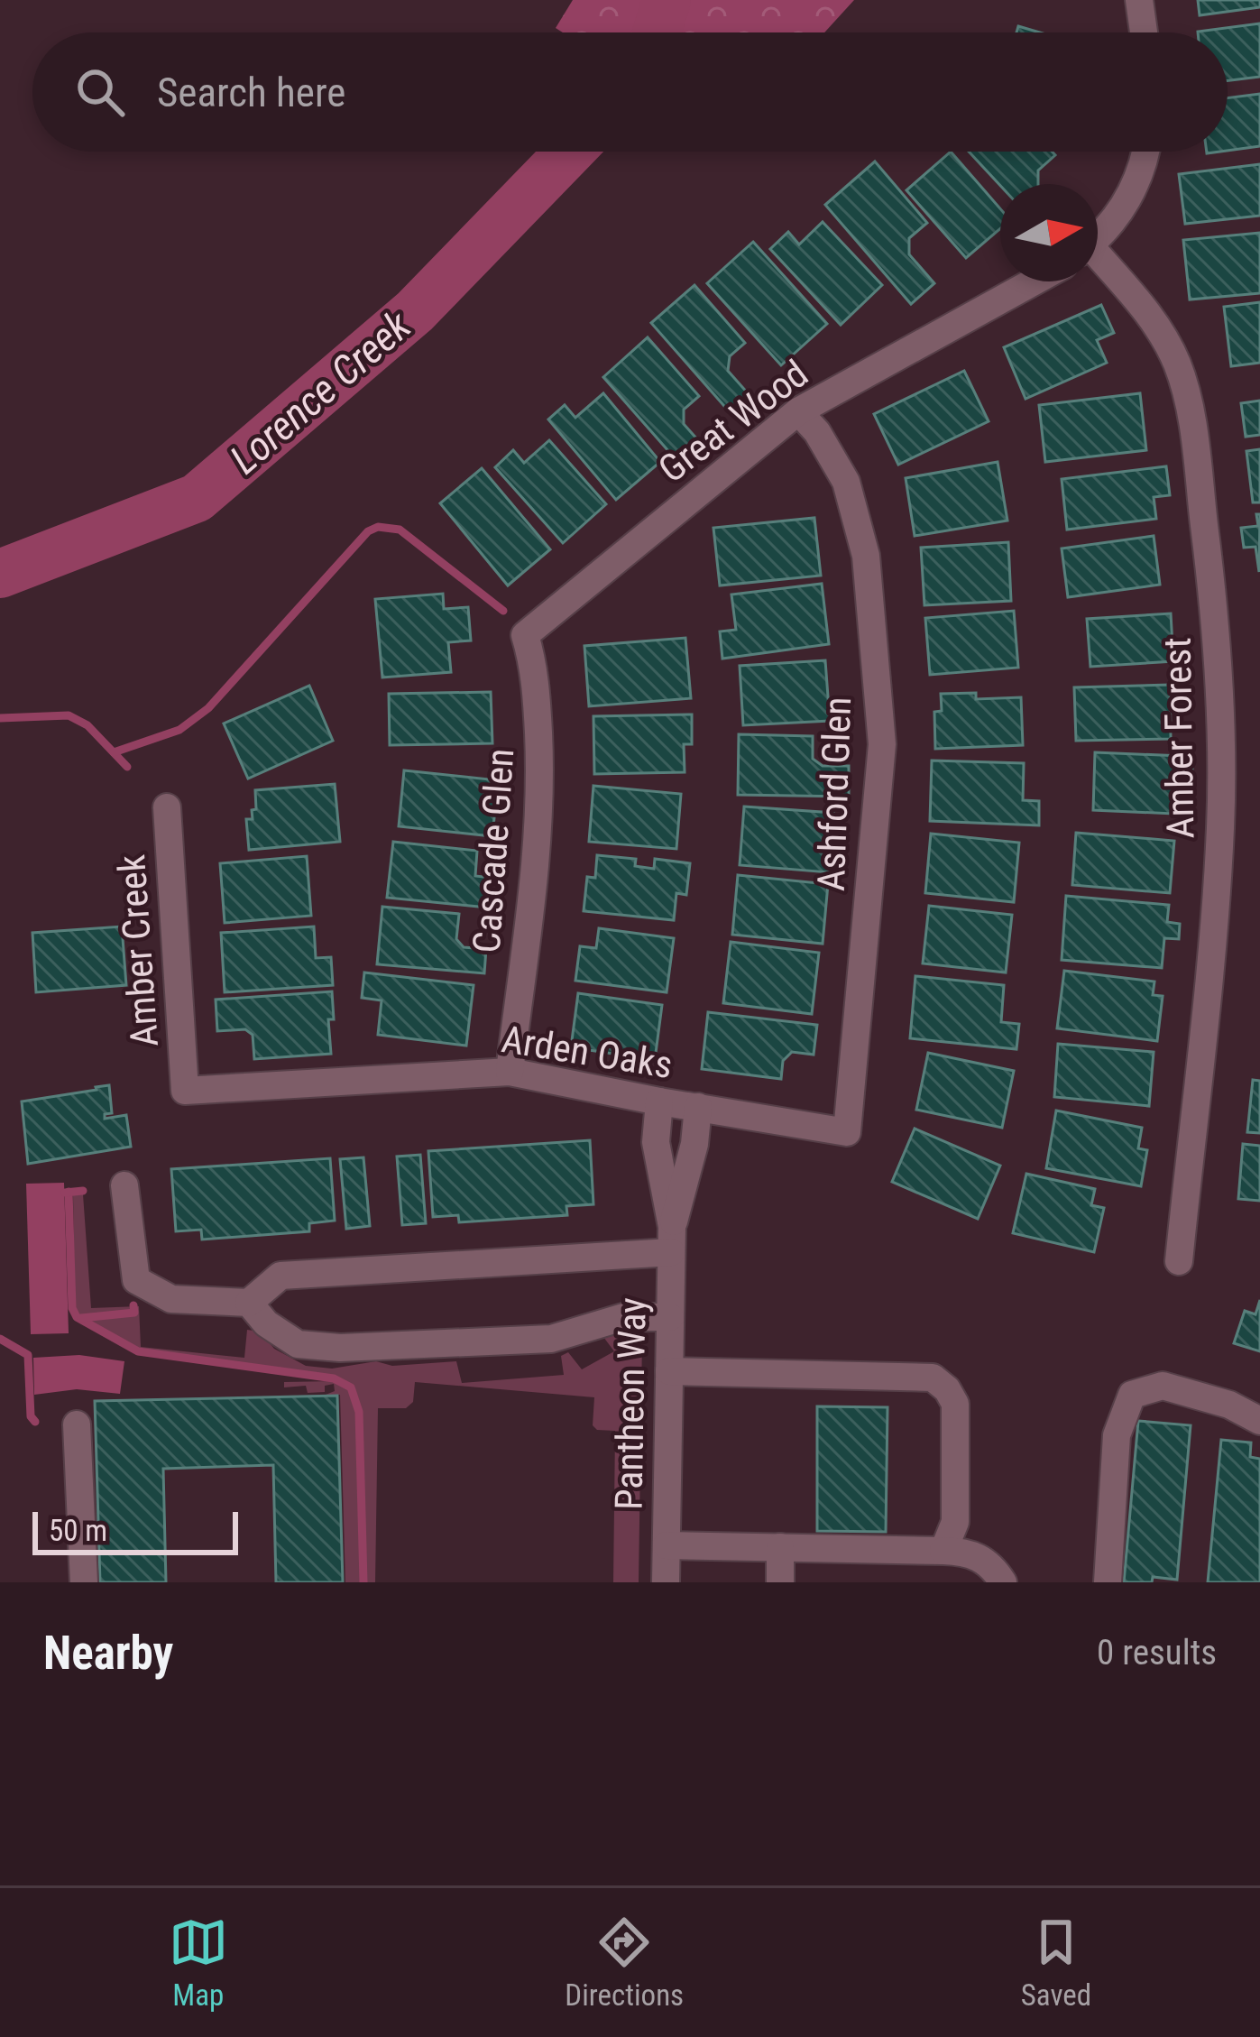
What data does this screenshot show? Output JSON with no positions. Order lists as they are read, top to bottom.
{
  "streets": {
    "street": [
      "Great Wood",
      "Amber Forest",
      "Ashford Glen",
      "Cascade Glen",
      "Amber Creek",
      "Arden Oaks",
      "Pantheon Way"
    ]
  },
  "crossings": [
    ["Great Wood", "Ashford Glen"],
    ["Great Wood", "Cascade Glen"],
    ["Ashford Glen", "Arden Oaks"],
    ["Cascade Glen", "Arden Oaks"],
    ["Amber Creek", "Arden Oaks"],
    ["Arden Oaks", "Pantheon Way"]
  ],
  "water": ["Lorence Creek"],
  "scale_bar": "50 m",
  "north": "right",
  "page": {
    "search": "Search here",
    "scale": "50 m",
    "heading": ["Nearby", "0 results"],
    "nav": ["Map", "Directions", "Saved"]
  }
}
